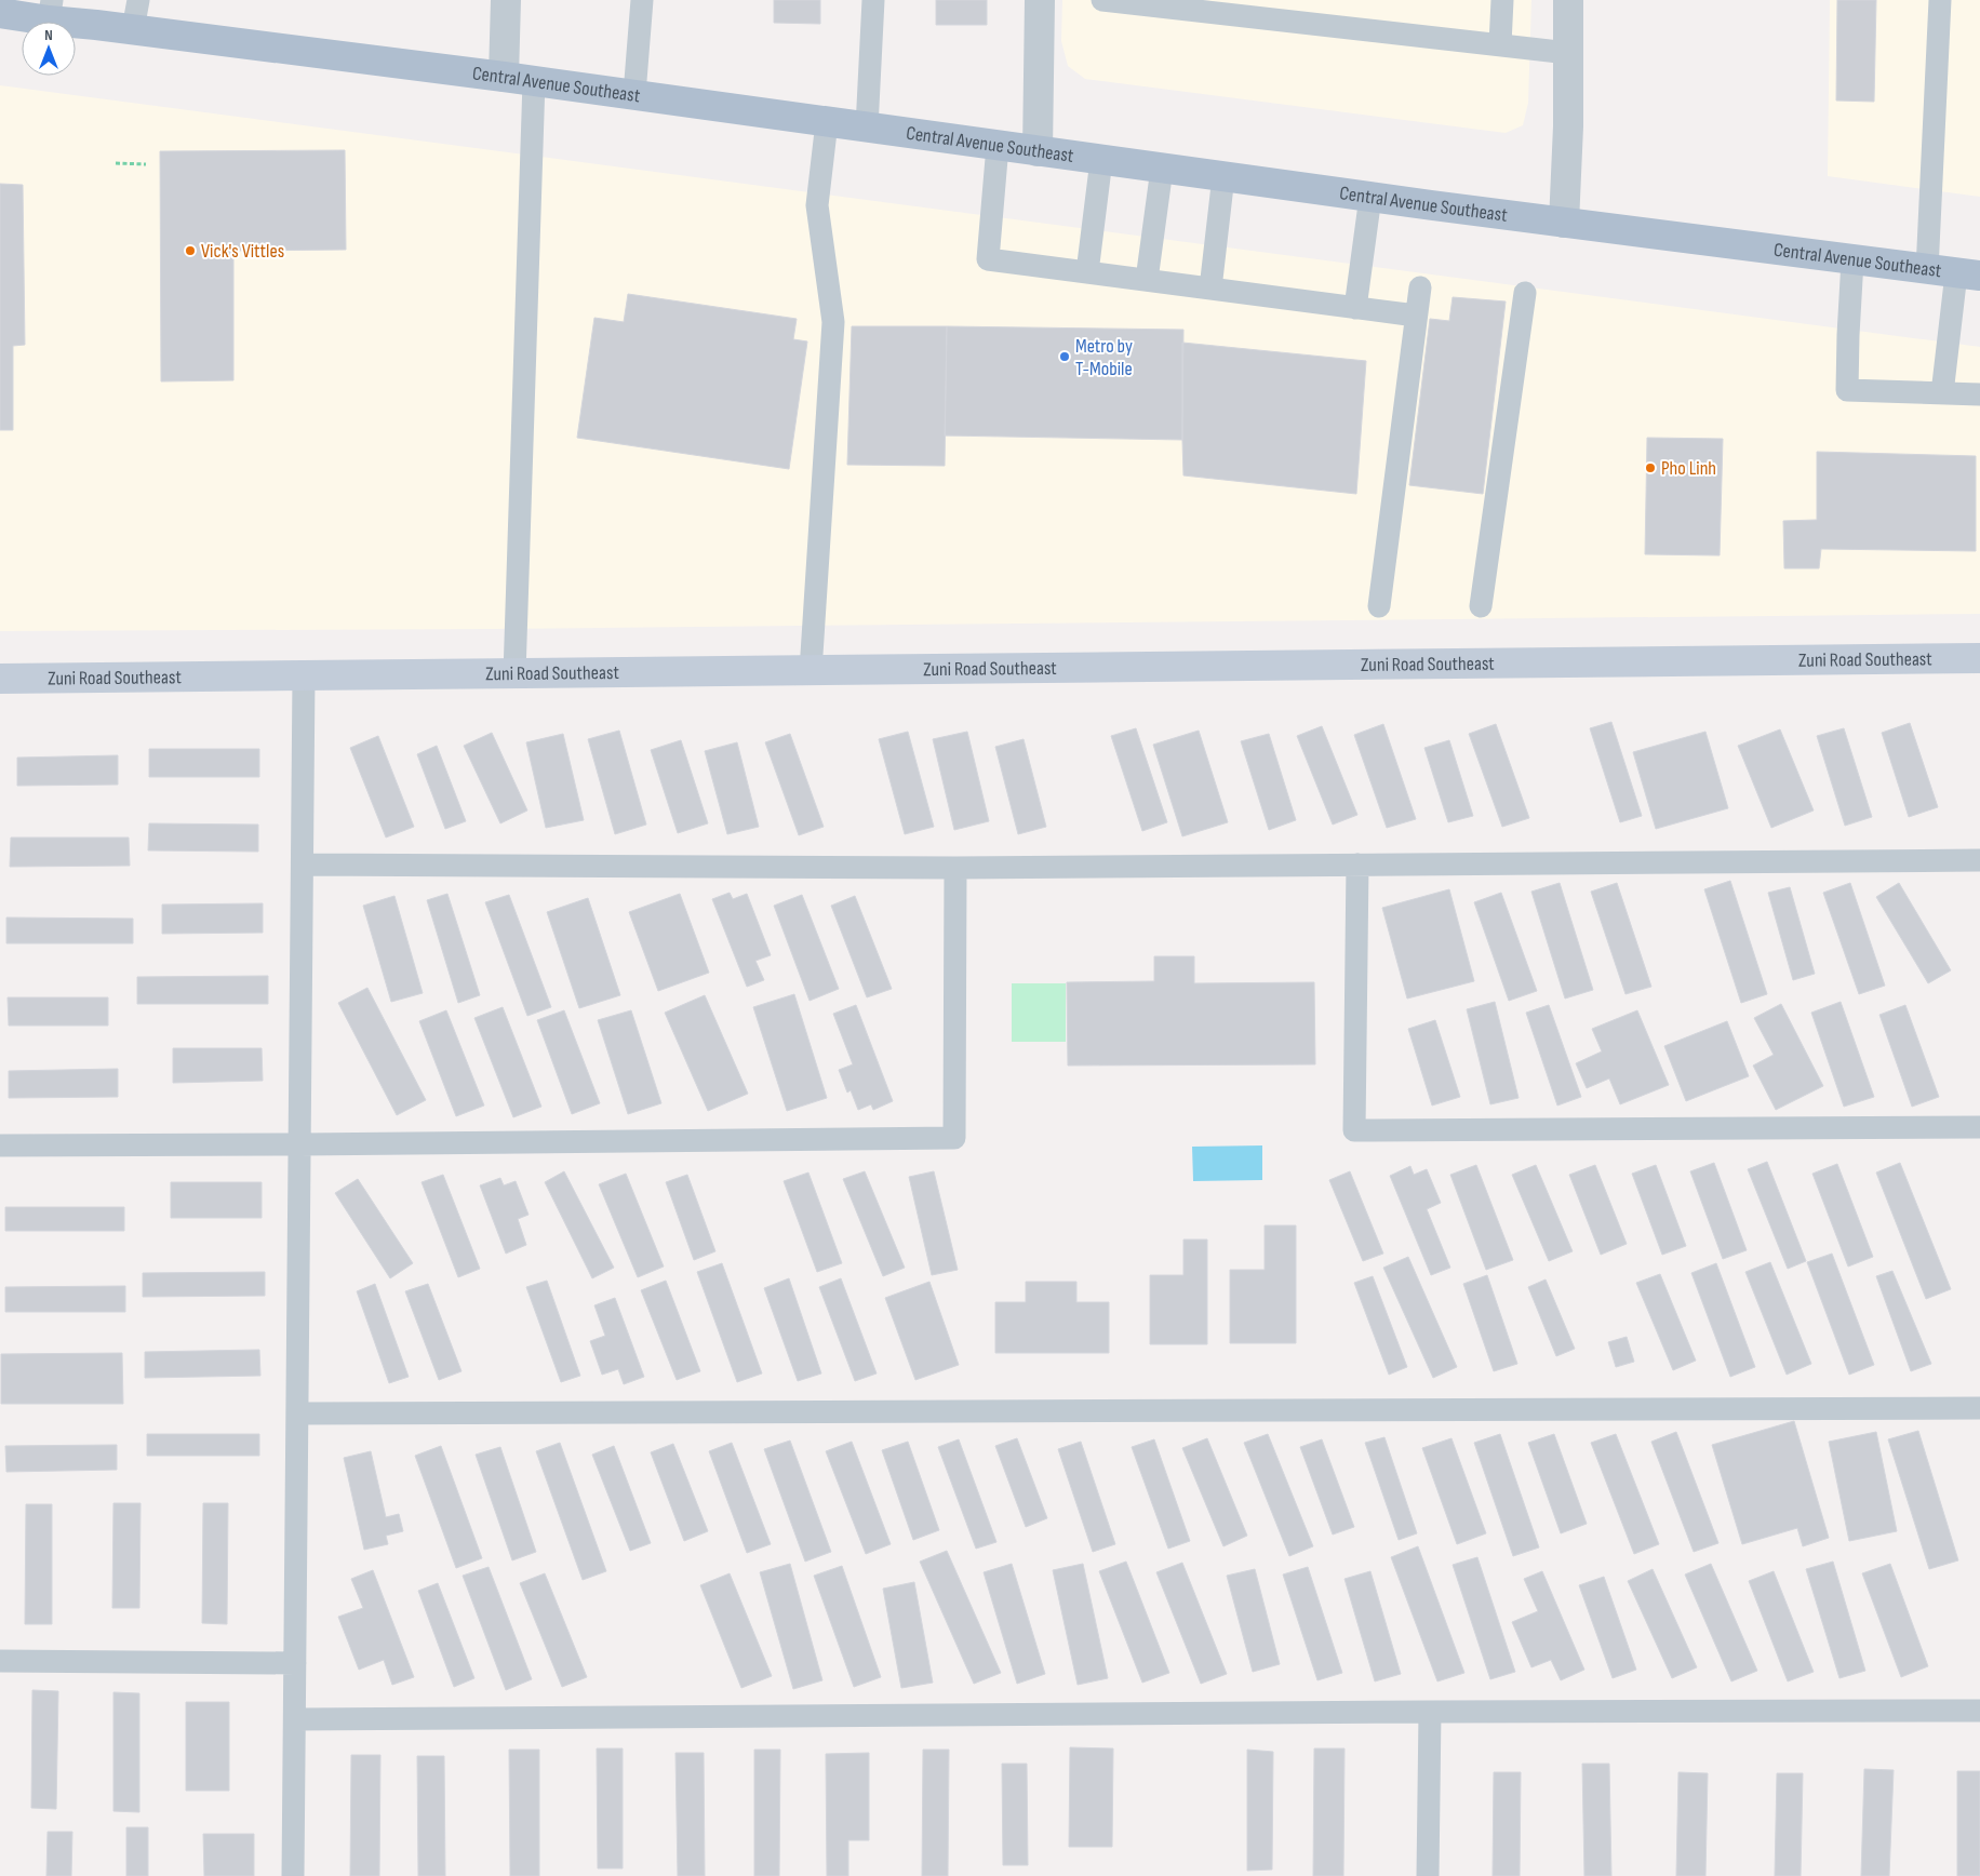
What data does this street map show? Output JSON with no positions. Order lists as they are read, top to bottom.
{
  "streets": {
    "main road": ["Central Avenue Southeast"],
    "street": ["Zuni Road Southeast"]
  },
  "places": ["Vick's Vittles", "Metro by T-Mobile", "Pho Linh"],
  "north": "top"
}
